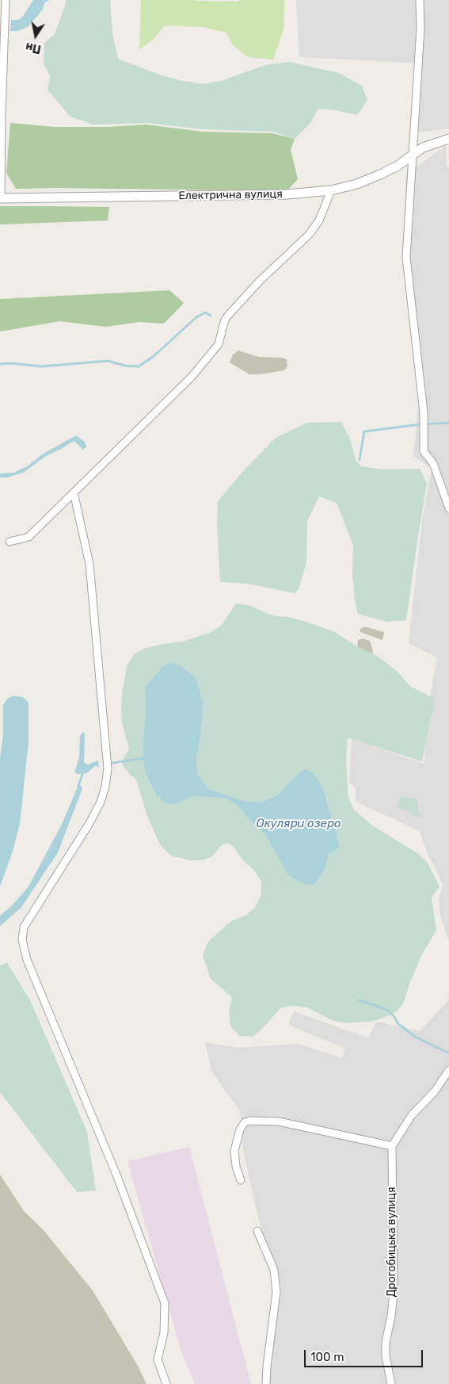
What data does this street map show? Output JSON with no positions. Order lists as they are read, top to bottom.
{
  "streets": {
    "street": ["Електрична вулиця", "Дрогобицька вулиця"]
  },
  "water": ["Окуляри озеро"],
  "scale_bar": "100 m",
  "north": "bottom"
}
